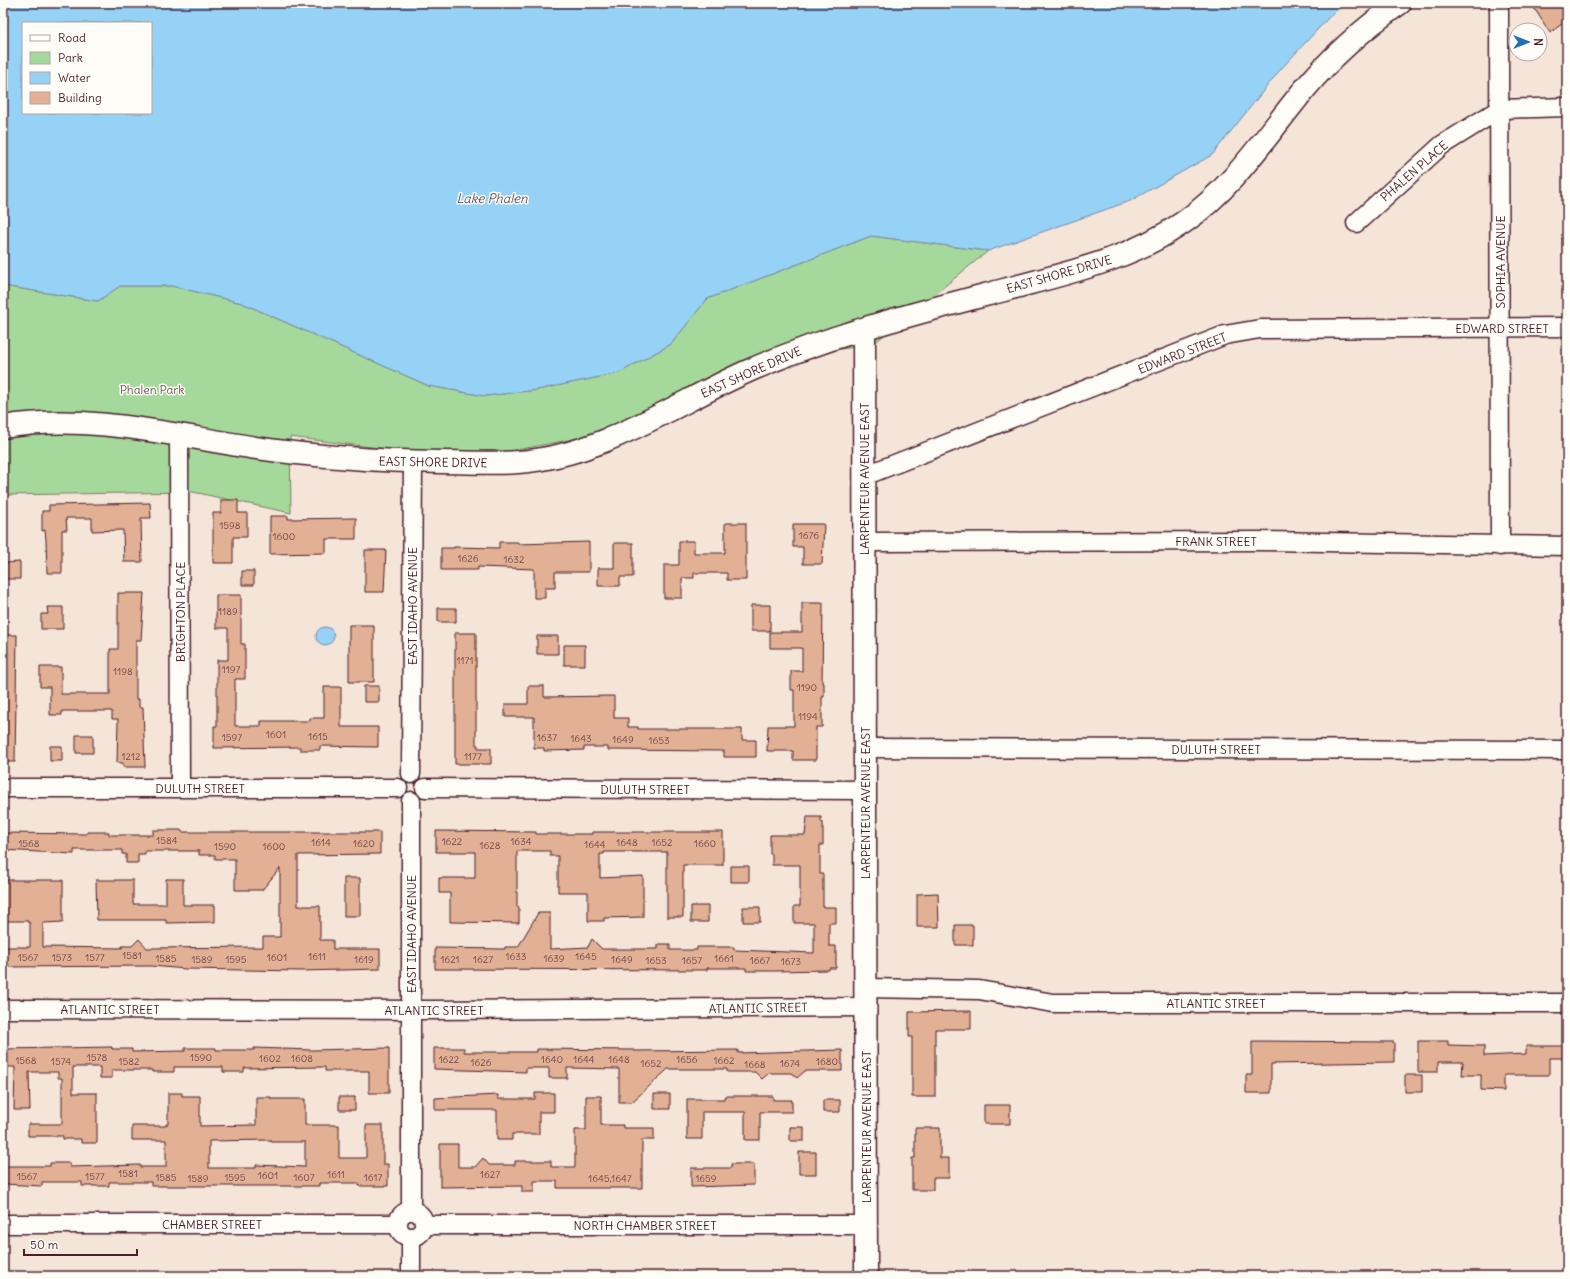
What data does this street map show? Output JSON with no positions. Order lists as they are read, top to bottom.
{
  "streets": {
    "street": [
      "PHALEN PLACE",
      "SOPHIA AVENUE",
      "EAST SHORE DRIVE",
      "EDWARD STREET",
      "LARPENTEUR AVENUE EAST",
      "FRANK STREET",
      "EAST IDAHO AVENUE",
      "BRIGHTON PLACE",
      "DULUTH STREET",
      "ATLANTIC STREET",
      "CHAMBER STREET",
      "NORTH CHAMBER STREET"
    ]
  },
  "crossings": [
    ["PHALEN PLACE", "SOPHIA AVENUE"],
    ["SOPHIA AVENUE", "EDWARD STREET"],
    ["SOPHIA AVENUE", "FRANK STREET"],
    ["EAST SHORE DRIVE", "LARPENTEUR AVENUE EAST"],
    ["EAST SHORE DRIVE", "EAST IDAHO AVENUE"],
    ["EAST SHORE DRIVE", "BRIGHTON PLACE"],
    ["EDWARD STREET", "LARPENTEUR AVENUE EAST"],
    ["LARPENTEUR AVENUE EAST", "FRANK STREET"],
    ["LARPENTEUR AVENUE EAST", "DULUTH STREET"],
    ["LARPENTEUR AVENUE EAST", "ATLANTIC STREET"],
    ["LARPENTEUR AVENUE EAST", "NORTH CHAMBER STREET"],
    ["EAST IDAHO AVENUE", "DULUTH STREET"],
    ["EAST IDAHO AVENUE", "ATLANTIC STREET"],
    ["EAST IDAHO AVENUE", "CHAMBER STREET"],
    ["EAST IDAHO AVENUE", "NORTH CHAMBER STREET"],
    ["BRIGHTON PLACE", "DULUTH STREET"],
    ["CHAMBER STREET", "NORTH CHAMBER STREET"]
  ],
  "water": ["Lake Phalen"],
  "parks": ["Phalen Park"],
  "house_numbers": [
    "1598",
    "1676",
    "1600",
    "1626",
    "1632",
    "1189",
    "1171",
    "1197",
    "1198",
    "1190",
    "1194",
    "1601",
    "1615",
    "1597",
    "1637",
    "1643",
    "1649",
    "1653",
    "1212",
    "1177",
    "1584",
    "1622",
    "1634",
    "1614",
    "1648",
    "1652",
    "1568",
    "1620",
    "1660",
    "1644",
    "1628",
    "1590",
    "1600",
    "1581",
    "1611",
    "1633",
    "1645",
    "1567",
    "1573",
    "1577",
    "1601",
    "1585",
    "1639",
    "1661",
    "1589",
    "1595",
    "1619",
    "1621",
    "1627",
    "1649",
    "1653",
    "1657",
    "1667",
    "1673",
    "1578",
    "1590",
    "1602",
    "1608",
    "1622",
    "1640",
    "1644",
    "1648",
    "1656",
    "1568",
    "1662",
    "1574",
    "1582",
    "1680",
    "1626",
    "1652",
    "1674",
    "1668",
    "1581",
    "1611",
    "1627",
    "1601",
    "1567",
    "1577",
    "1585",
    "1595",
    "1607",
    "1617",
    "1589",
    "1645,1647",
    "1659"
  ],
  "legend": [
    "Road",
    "Park",
    "Water",
    "Building"
  ],
  "scale_bar": "50 m",
  "north": "right"
}
